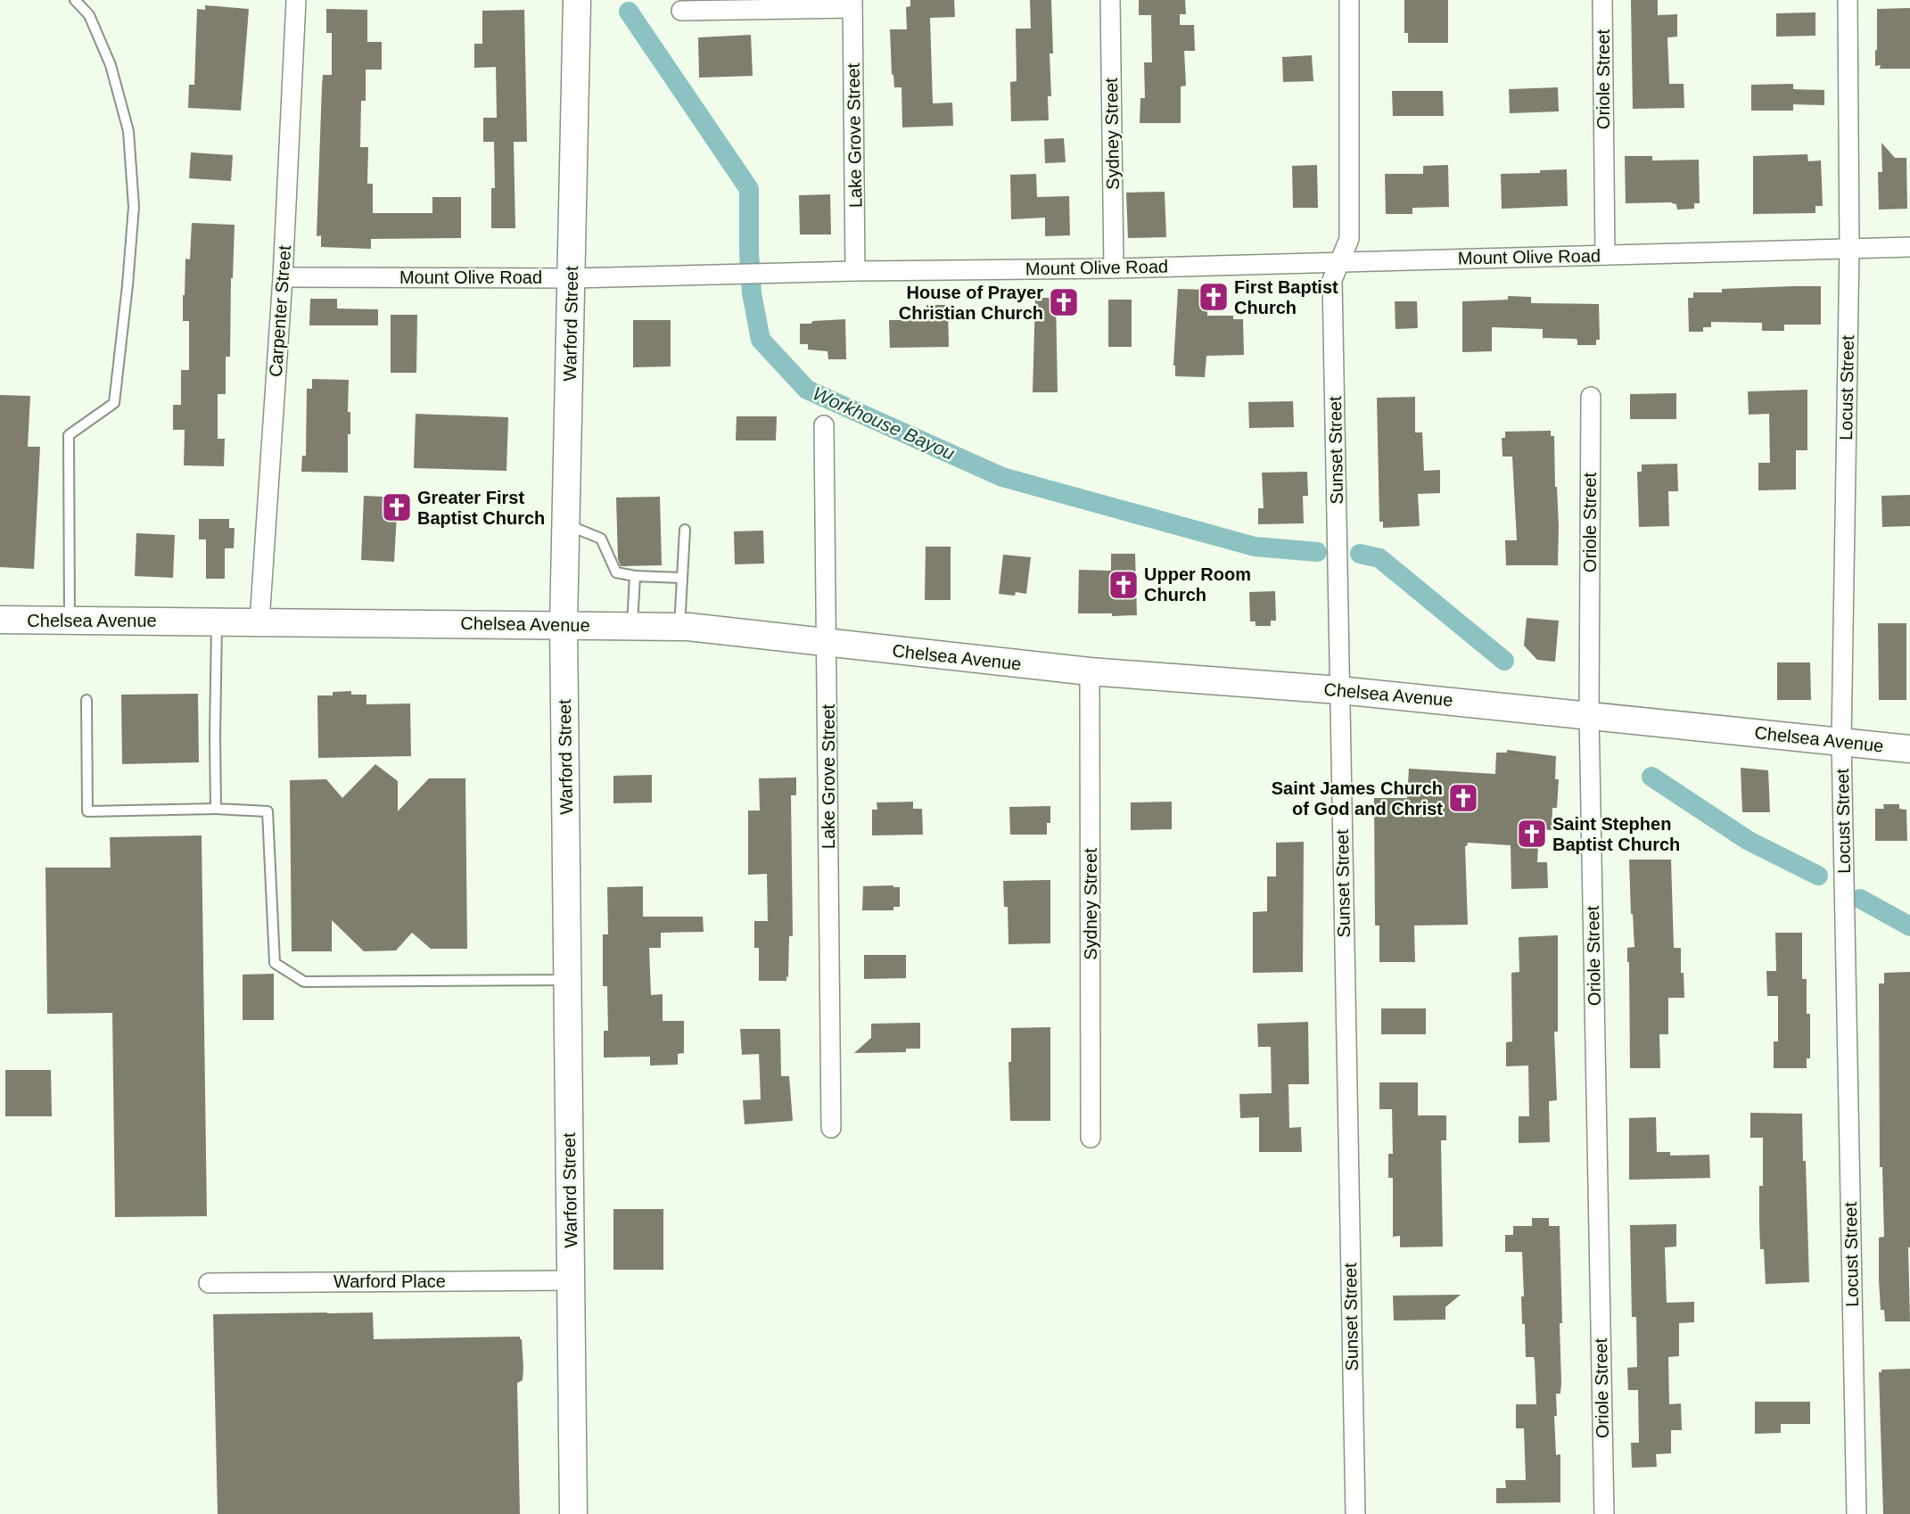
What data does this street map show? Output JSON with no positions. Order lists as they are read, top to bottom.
{
  "streets": {
    "main road": ["Warford Street", "Chelsea Avenue"],
    "street": [
      "Oriole Street",
      "Sydney Street",
      "Lake Grove Street",
      "Mount Olive Road",
      "Carpenter Street",
      "Locust Street",
      "Sunset Street",
      "Warford Place"
    ]
  },
  "crossings": [
    ["Oriole Street", "Mount Olive Road"],
    ["Oriole Street", "Chelsea Avenue"],
    ["Sydney Street", "Mount Olive Road"],
    ["Sydney Street", "Chelsea Avenue"],
    ["Lake Grove Street", "Mount Olive Road"],
    ["Lake Grove Street", "Chelsea Avenue"],
    ["Mount Olive Road", "Carpenter Street"],
    ["Mount Olive Road", "Warford Street"],
    ["Mount Olive Road", "Locust Street"],
    ["Mount Olive Road", "Sunset Street"],
    ["Carpenter Street", "Chelsea Avenue"],
    ["Warford Street", "Chelsea Avenue"],
    ["Warford Street", "Warford Place"],
    ["Locust Street", "Chelsea Avenue"],
    ["Sunset Street", "Chelsea Avenue"]
  ],
  "water": ["Workhouse Bayou"],
  "places": {
    "church": [
      "First Baptist Church",
      "House of Prayer Christian Church",
      "Greater First Baptist Church",
      "Upper Room Church",
      "Saint James Church of God and Christ",
      "Saint Stephen Baptist Church"
    ]
  }
}
